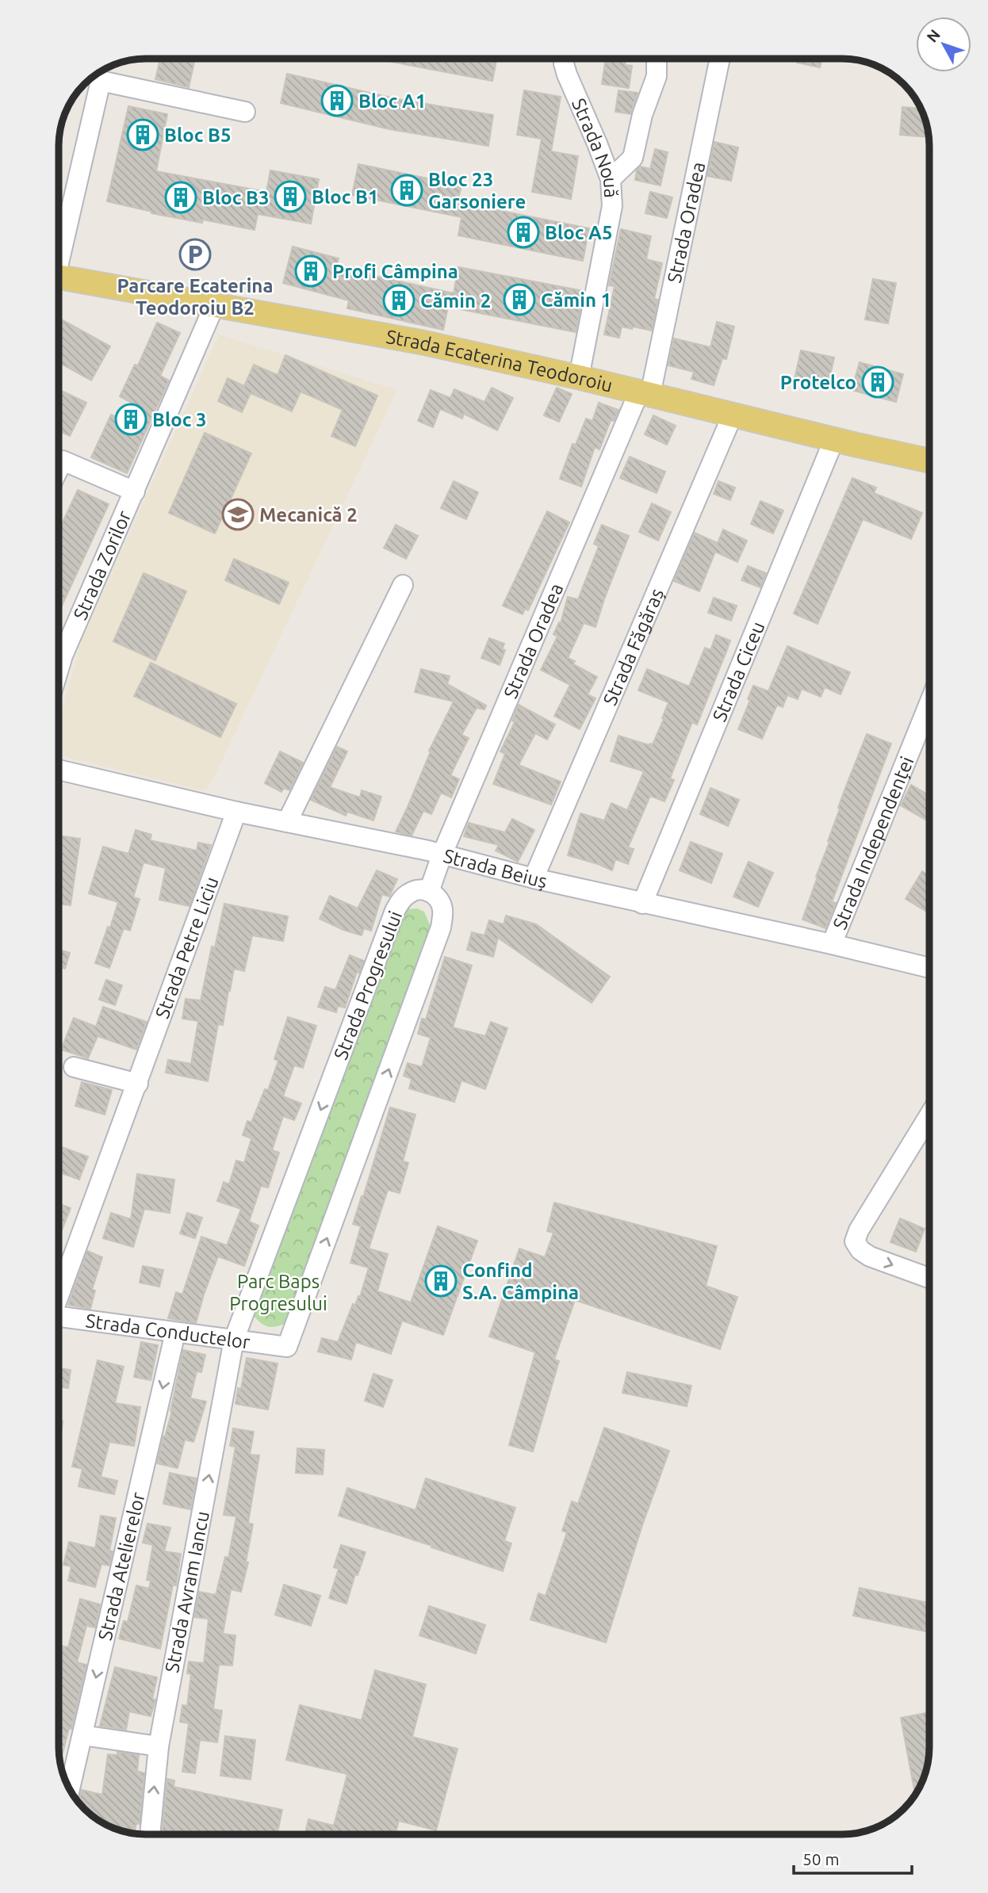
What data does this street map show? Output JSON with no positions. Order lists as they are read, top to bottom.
{
  "streets": {
    "main road": ["Strada Ecaterina Teodoroiu"],
    "street": [
      "Strada Nouă",
      "Strada Oradea",
      "Strada Zorilor",
      "Strada Făgăraș",
      "Strada Ciceu",
      "Strada Independenței",
      "Strada Beiuș",
      "Strada Petre Liciu",
      "Strada Progresului",
      "Strada Conductelor",
      "Strada Atelierelor",
      "Strada Avram Iancu"
    ]
  },
  "crossings": [
    ["Strada Nouă", "Strada Ecaterina Teodoroiu"],
    ["Strada Oradea", "Strada Ecaterina Teodoroiu"],
    ["Strada Oradea", "Strada Beiuș"],
    ["Strada Oradea", "Strada Progresului"],
    ["Strada Oradea", "Strada Conductelor"],
    ["Strada Ecaterina Teodoroiu", "Strada Zorilor"],
    ["Strada Ecaterina Teodoroiu", "Strada Făgăraș"],
    ["Strada Ecaterina Teodoroiu", "Strada Ciceu"],
    ["Strada Făgăraș", "Strada Beiuș"],
    ["Strada Ciceu", "Strada Beiuș"],
    ["Strada Independenței", "Strada Beiuș"],
    ["Strada Beiuș", "Strada Petre Liciu"],
    ["Strada Progresului", "Strada Conductelor"],
    ["Strada Progresului", "Strada Avram Iancu"],
    ["Strada Conductelor", "Strada Atelierelor"],
    ["Strada Conductelor", "Strada Avram Iancu"]
  ],
  "one_way": [
    "Strada Progresului",
    "Strada Conductelor",
    "Strada Atelierelor",
    "Strada Avram Iancu"
  ],
  "parks": ["Parc Baps Progresului"],
  "places": {
    "building": [
      "Bloc A1",
      "Bloc B5",
      "Bloc 23 Garsoniere",
      "Bloc B1",
      "Bloc B3",
      "Bloc A5",
      "Profi Câmpina",
      "Cămin 1",
      "Cămin 2",
      "Protelco",
      "Bloc 3",
      "Confind S.A. Câmpina"
    ],
    "parking": ["Parcare Ecaterina Teodoroiu B2"],
    "school or university": ["Mecanică 2"]
  },
  "scale_bar": "50 m",
  "north": "top left"
}
